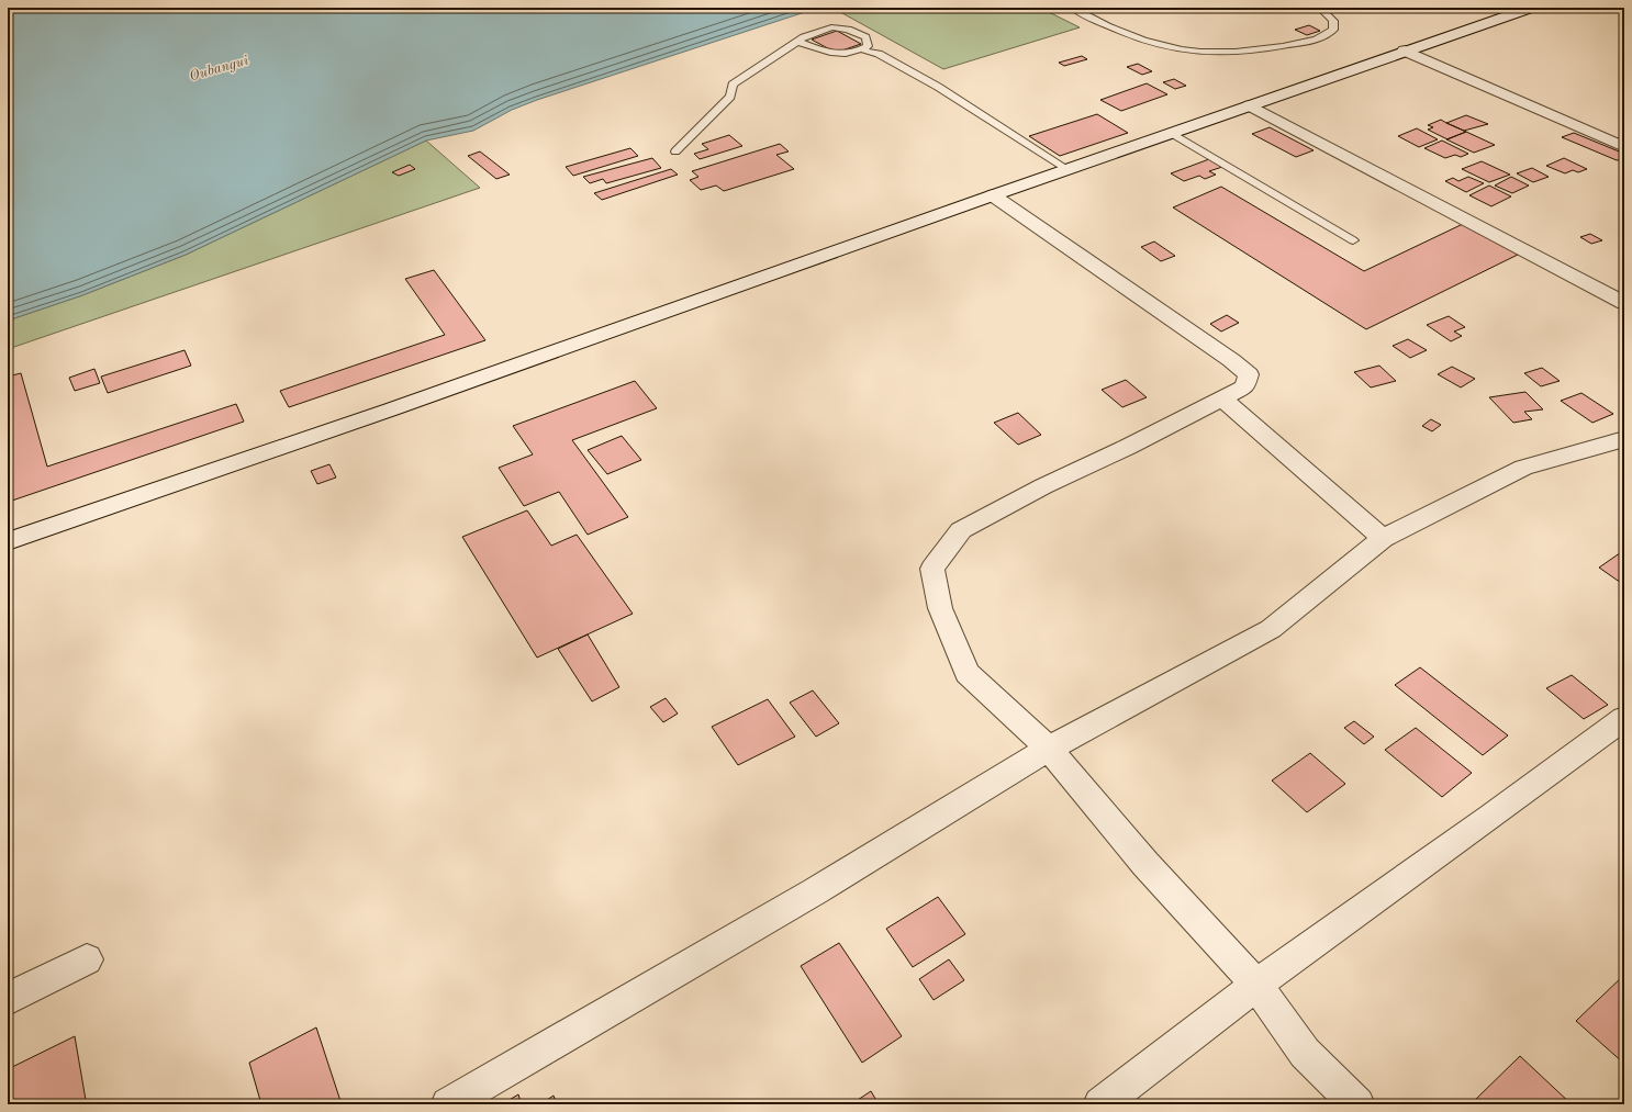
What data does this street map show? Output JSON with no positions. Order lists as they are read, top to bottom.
{
  "water": ["Oubangui"]
}
